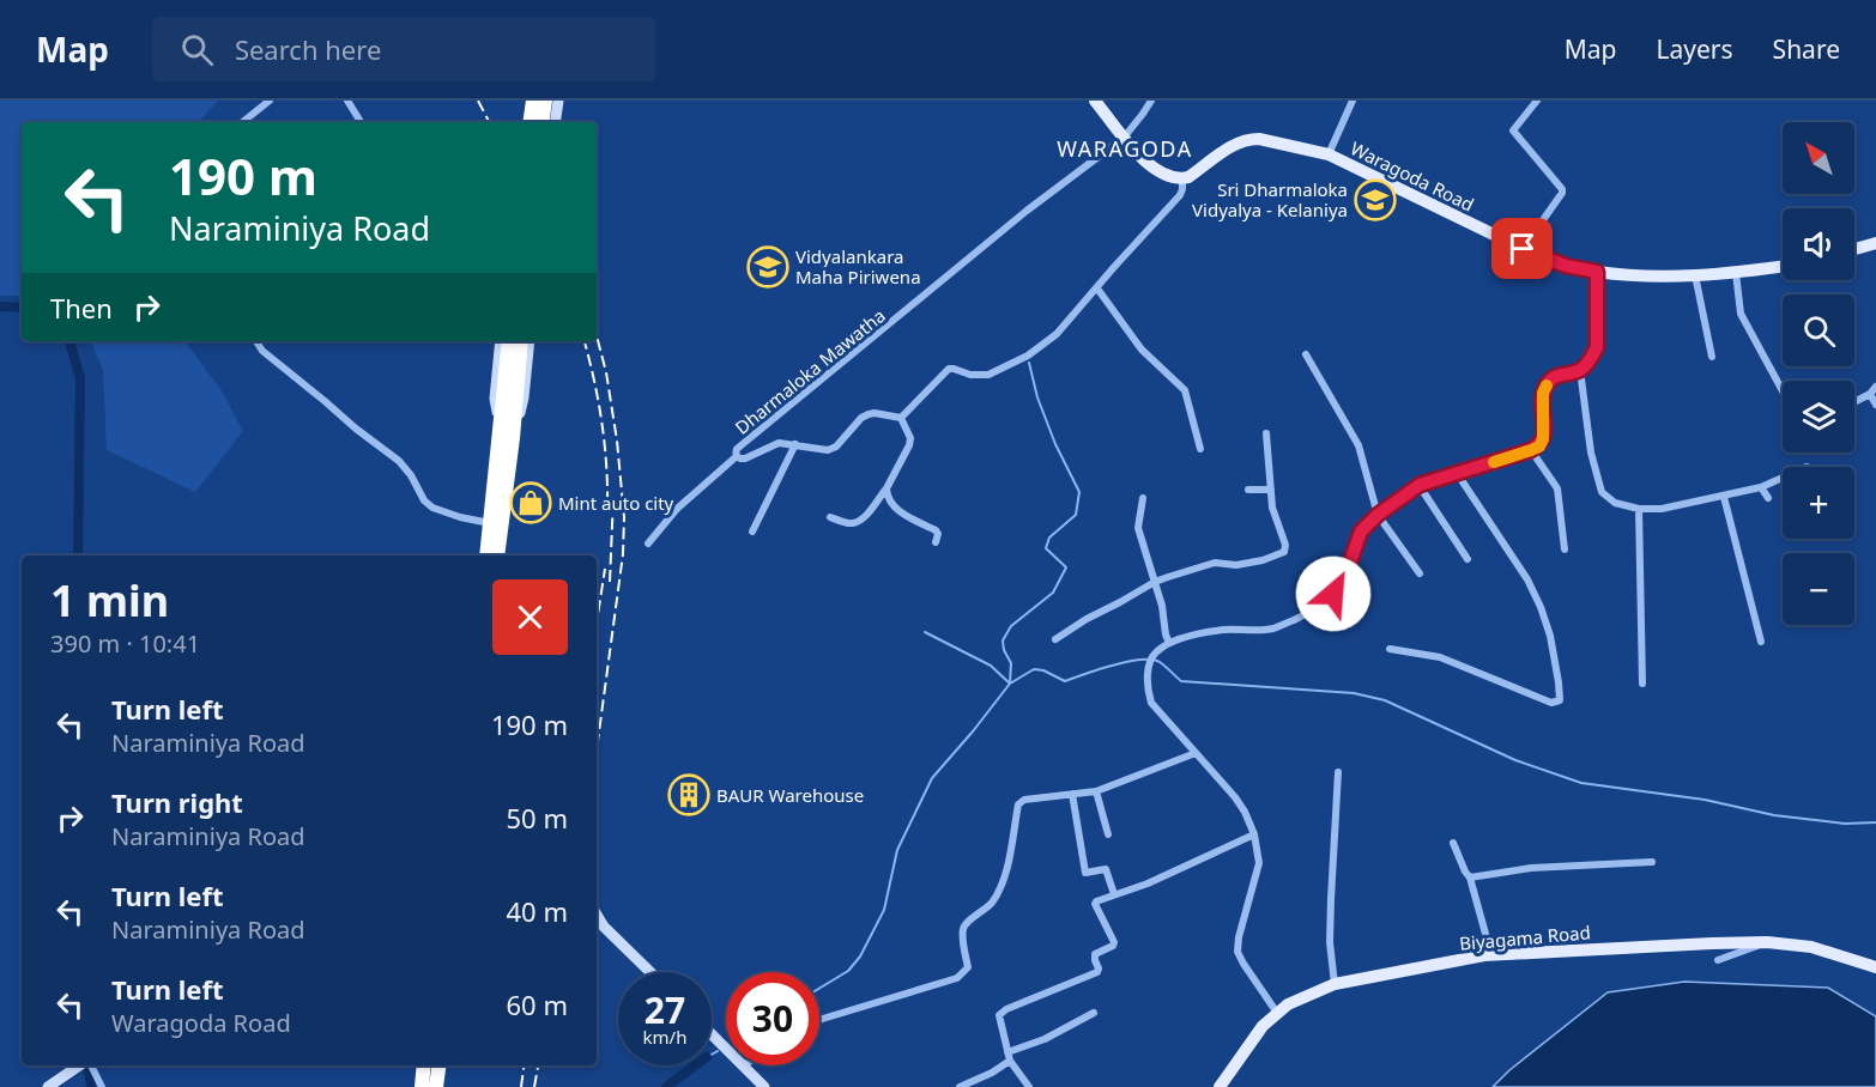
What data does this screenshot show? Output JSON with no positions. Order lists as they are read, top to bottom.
{
  "streets": {
    "main road": ["Waragoda Road", "Biyagama Road"],
    "street": ["Dharmaloka Mawatha"]
  },
  "districts": ["WARAGODA"],
  "places": {
    "school or university": ["Sri Dharmaloka Vidyalya - Kelaniya", "Vidyalankara Maha Piriwena"],
    "shop": ["Mint auto city"],
    "building": ["BAUR Warehouse"]
  },
  "north": "top left",
  "page": {
    "header": "Map",
    "search": "Search here",
    "nav": ["Map", "Layers", "Share"],
    "map_buttons": ["+", "−"],
    "turn": ["190 m", "Naraminiya Road"],
    "then": "Then",
    "heading": ["1 min", "390 m · 10:41"],
    "list": [
      {
        "name": "Turn left",
        "note": "Naraminiya Road",
        "value": "190 m"
      },
      {
        "name": "Turn right",
        "note": "Naraminiya Road",
        "value": "50 m"
      },
      {
        "name": "Turn left",
        "note": "Naraminiya Road",
        "value": "40 m"
      },
      {
        "name": "Turn left",
        "note": "Waragoda Road",
        "value": "60 m"
      }
    ],
    "speed": "27 km/h",
    "limit": "30"
  }
}
